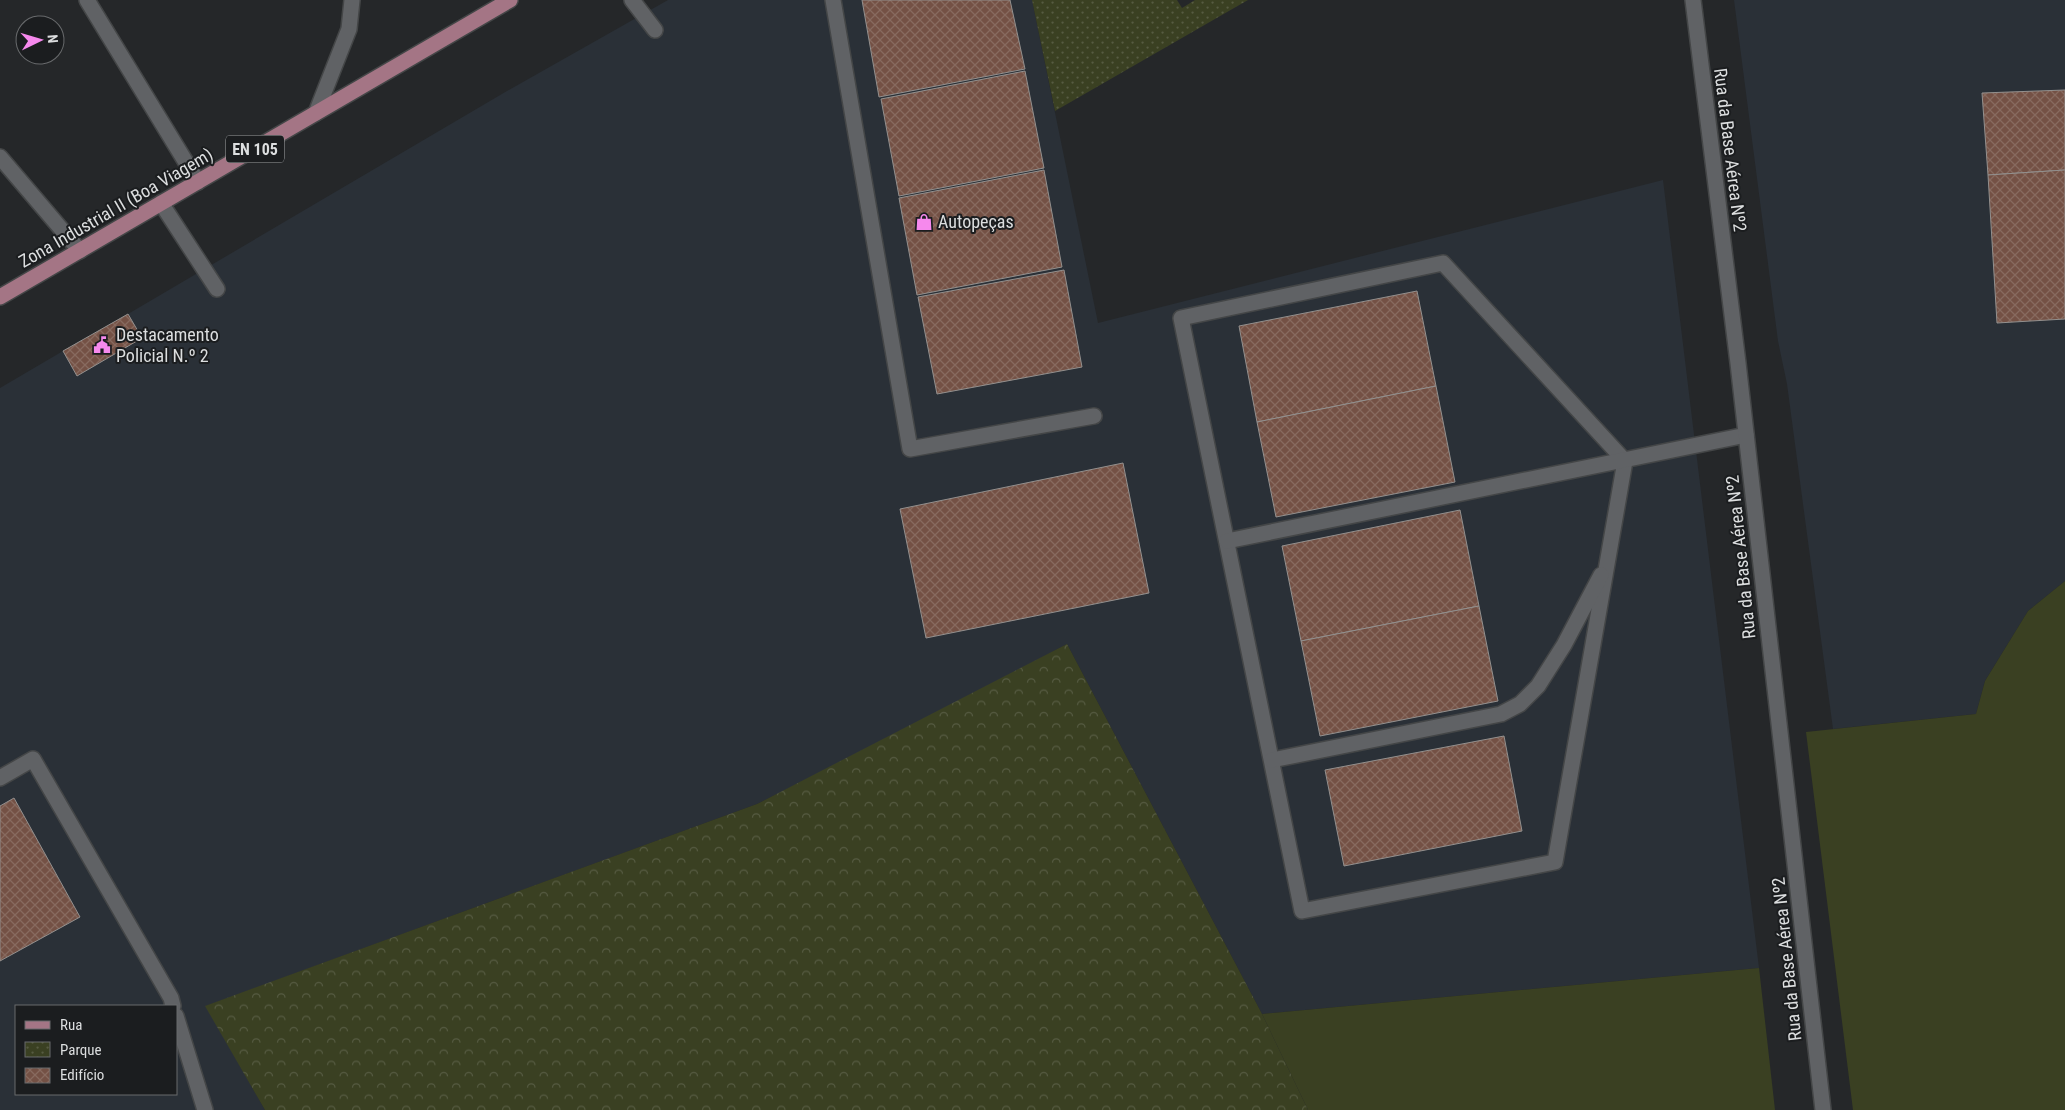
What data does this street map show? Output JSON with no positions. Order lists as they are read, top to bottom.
{
  "streets": {
    "main road": ["EN 105", "Zona Industrial II (Boa Viagem)"],
    "street": ["Rua da Base Aérea Nº2"]
  },
  "places": {
    "shop": ["Autopeças"],
    "public building": ["Destacamento Policial N.º 2"]
  },
  "legend": ["Rua", "Parque", "Edifício"],
  "north": "right"
}
